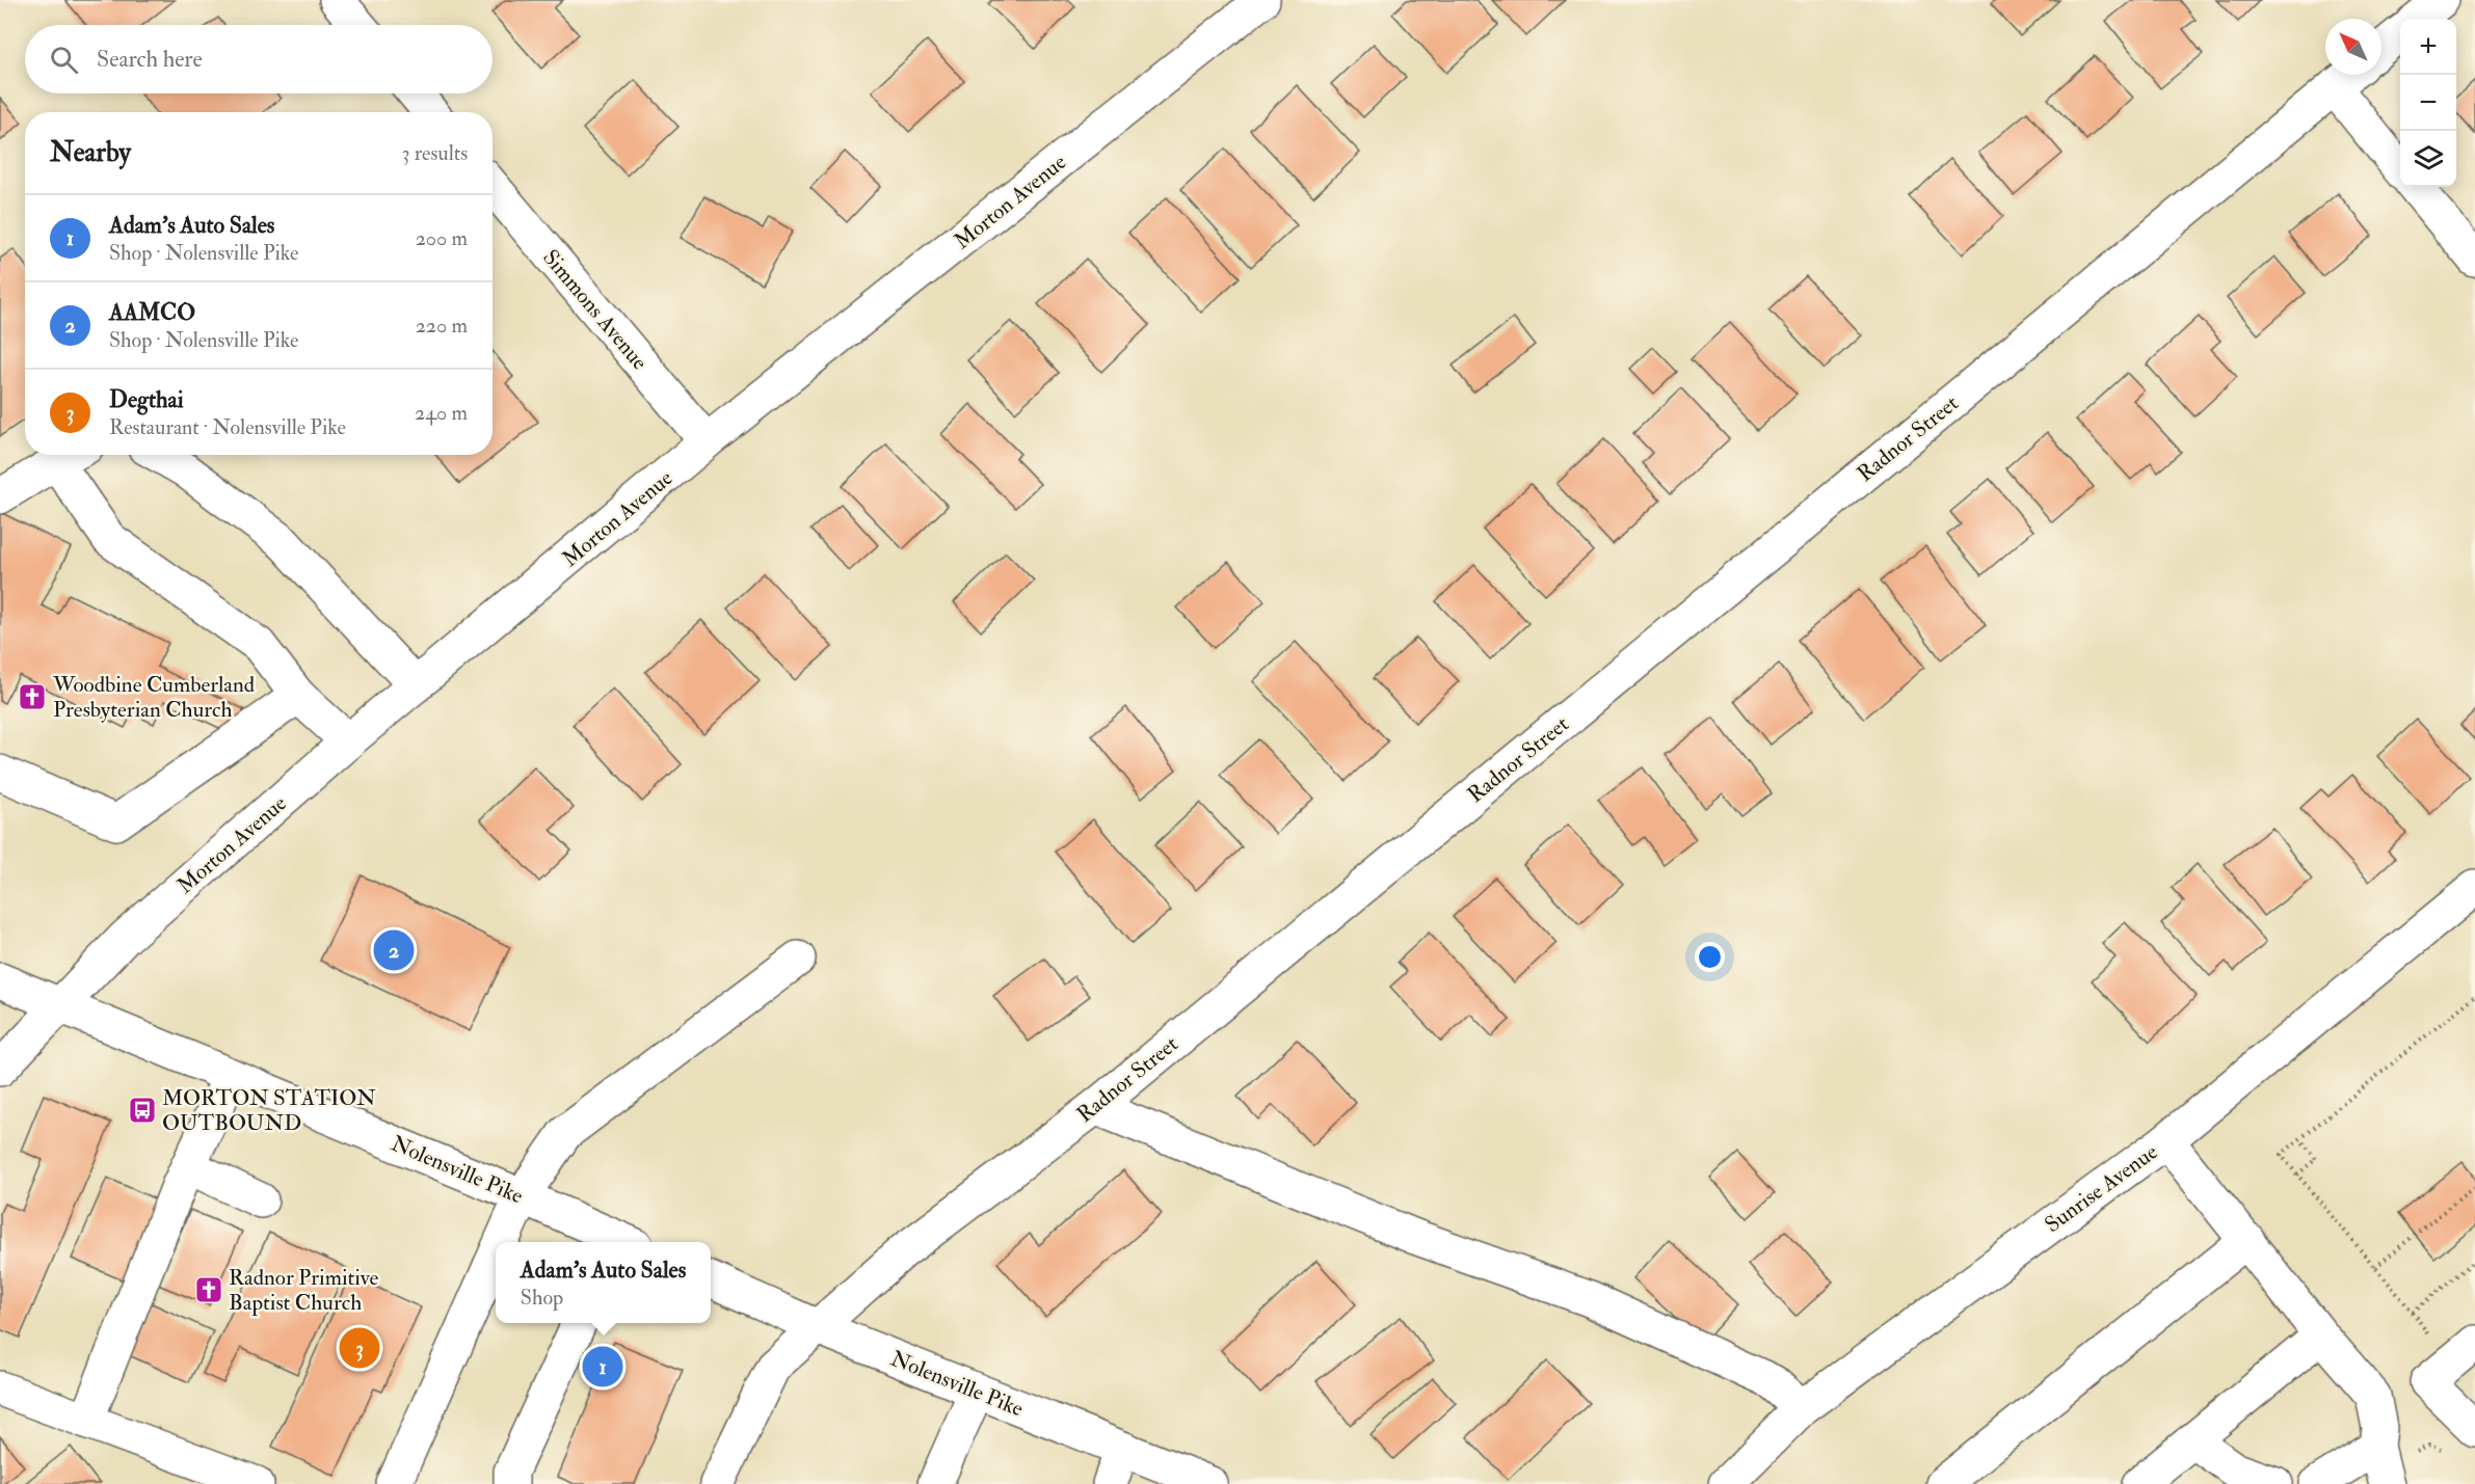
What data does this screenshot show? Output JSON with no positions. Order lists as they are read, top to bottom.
{
  "streets": {
    "street": [
      "Morton Avenue",
      "Simmons Avenue",
      "Radnor Street",
      "Nolensville Pike",
      "Sunrise Avenue"
    ]
  },
  "crossings": [
    ["Morton Avenue", "Simmons Avenue"],
    ["Morton Avenue", "Nolensville Pike"],
    ["Radnor Street", "Nolensville Pike"]
  ],
  "places": {
    "church": ["Woodbine Cumberland Presbyterian Church", "Radnor Primitive Baptist Church"],
    "bus stop": ["MORTON STATION OUTBOUND"]
  },
  "north": "top left",
  "page": {
    "map_buttons": ["+", "−"],
    "search": "Search here",
    "heading": ["Nearby", "3 results"],
    "list": [
      {
        "mark": "1",
        "name": "Adam's Auto Sales",
        "note": "Shop · Nolensville Pike",
        "value": "200 m"
      },
      {
        "mark": "2",
        "name": "AAMCO",
        "note": "Shop · Nolensville Pike",
        "value": "220 m"
      },
      {
        "mark": "3",
        "name": "Degthai",
        "note": "Restaurant · Nolensville Pike",
        "value": "240 m"
      }
    ],
    "pins": ["2", "3", "1"],
    "popup": ["Adam's Auto Sales", "Shop"]
  }
}
